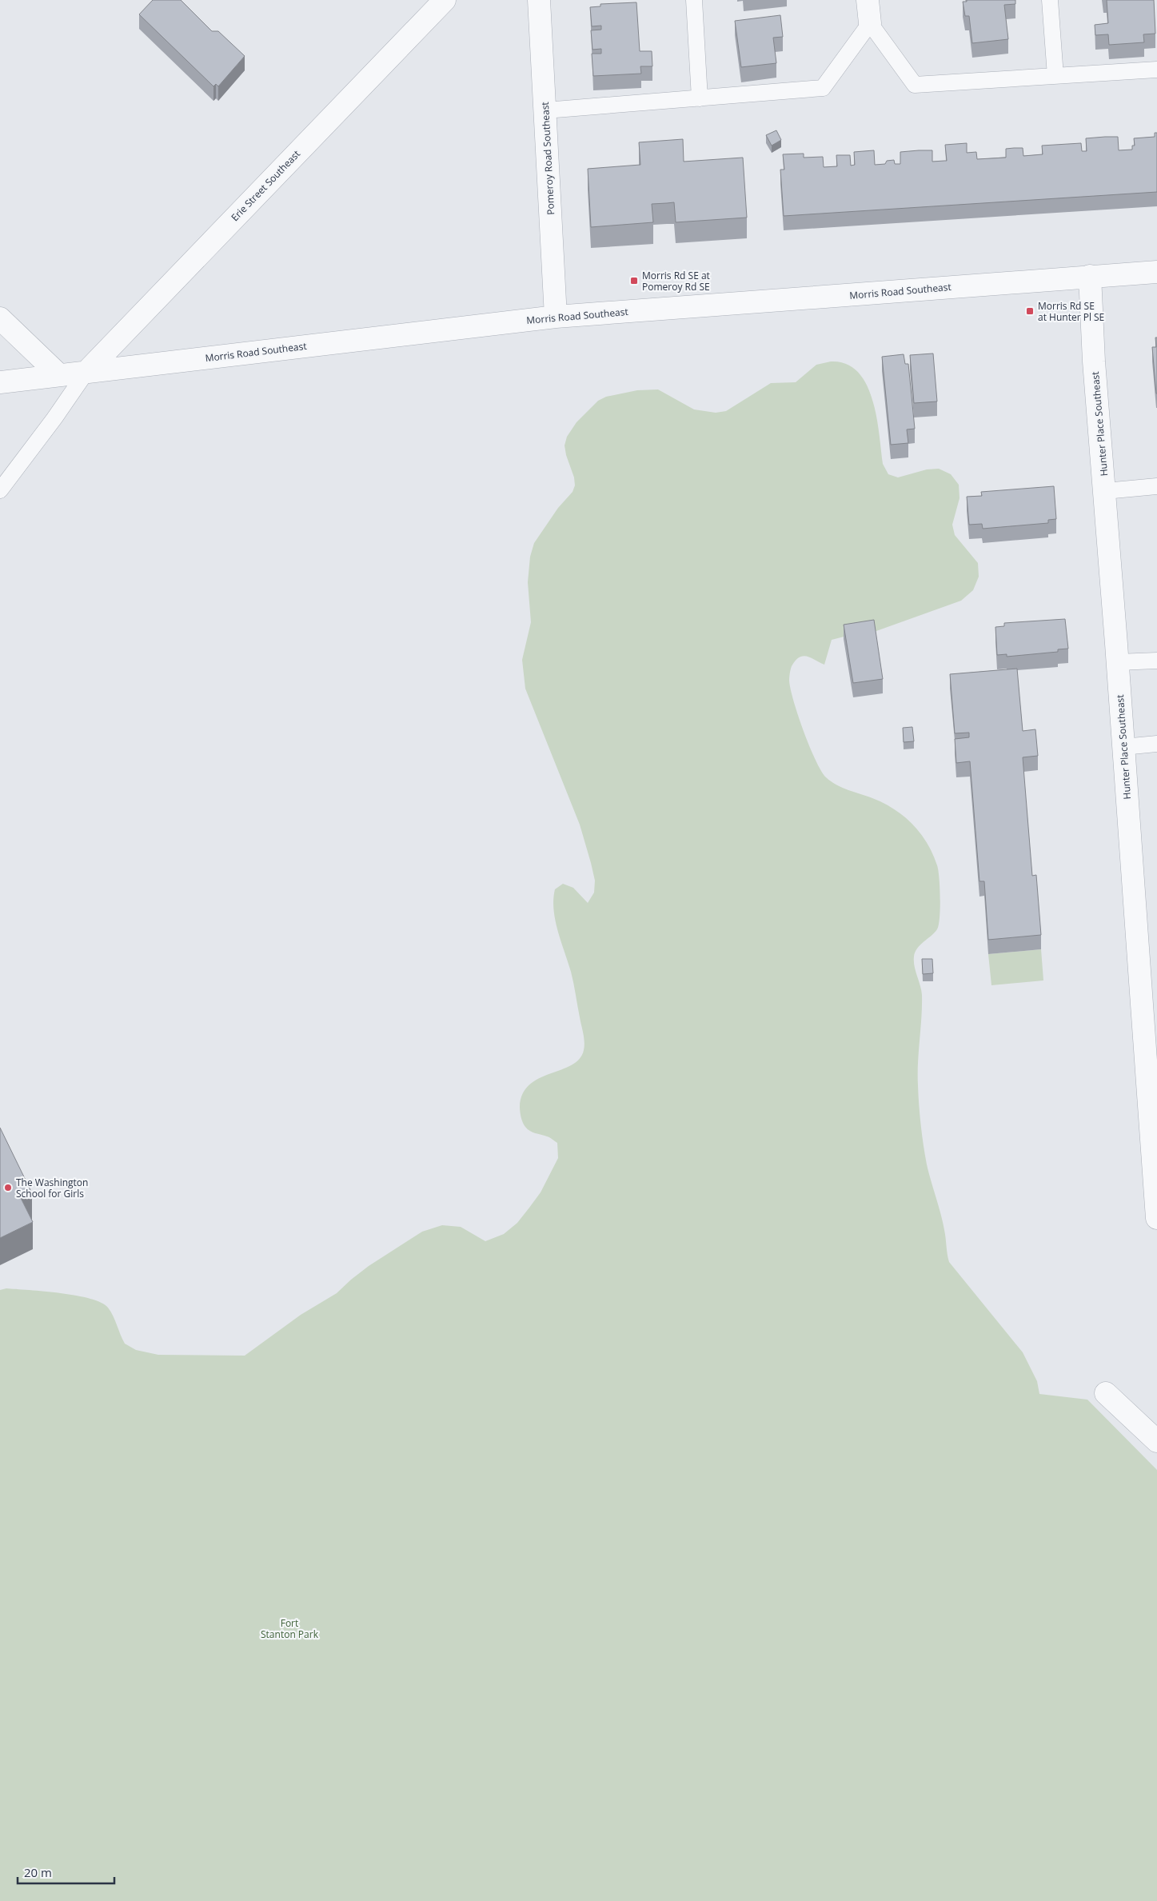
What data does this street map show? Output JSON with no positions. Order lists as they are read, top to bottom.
{
  "streets": {
    "street": [
      "Pomeroy Road Southeast",
      "Erie Street Southeast",
      "Morris Road Southeast",
      "Hunter Place Southeast"
    ]
  },
  "crossings": [
    ["Pomeroy Road Southeast", "Morris Road Southeast"],
    ["Erie Street Southeast", "Morris Road Southeast"],
    ["Morris Road Southeast", "Hunter Place Southeast"]
  ],
  "parks": ["Fort Stanton Park"],
  "places": {
    "transit": ["Morris Rd SE at Pomeroy Rd SE", "Morris Rd SE at Hunter Pl SE"],
    "other": ["The Washington School for Girls"]
  },
  "scale_bar": "20 m"
}
